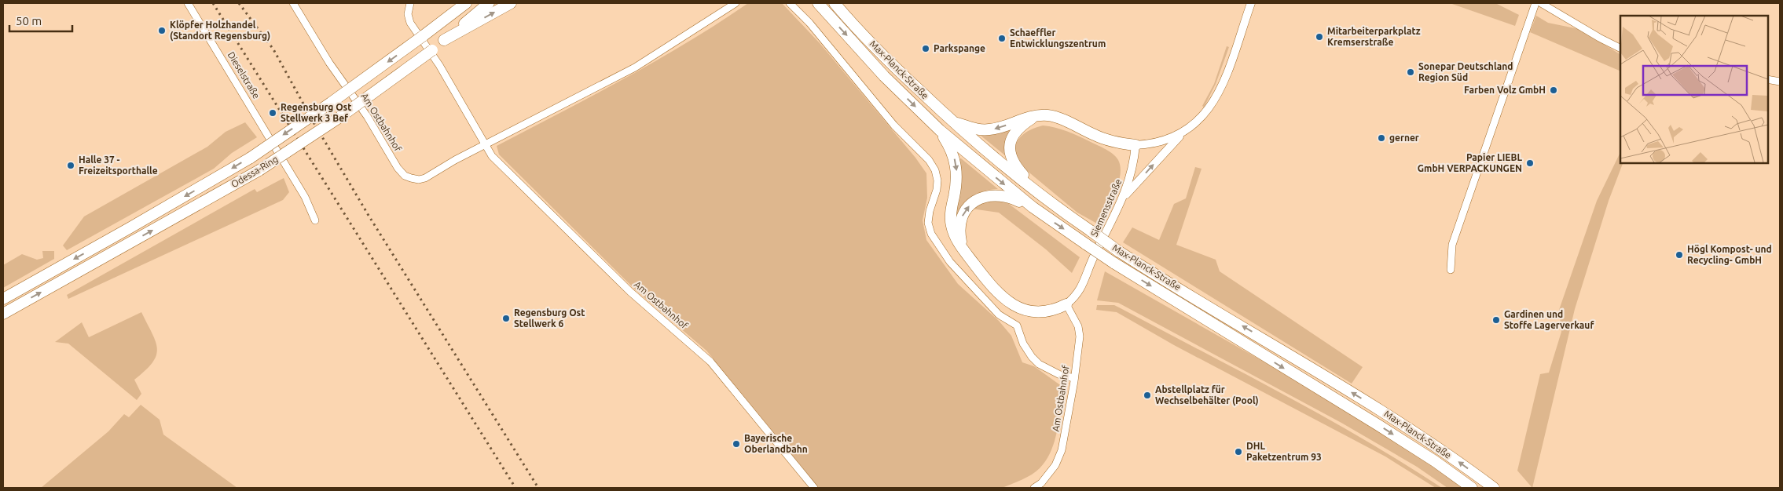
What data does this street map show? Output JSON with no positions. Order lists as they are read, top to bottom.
{
  "streets": {
    "highway": ["Max-Planck-Straße", "Odessa-Ring"],
    "street": ["Dieselstraße", "Am Ostbahnhof", "Siemensstraße"]
  },
  "crossings": [
    ["Am Ostbahnhof", "Siemensstraße"]
  ],
  "places": [
    "Klöpfer Holzhandel (Standort Regensburg)",
    "Mitarbeiterparkplatz Kremserstraße",
    "Schaeffler Entwicklungszentrum",
    "Parkspange",
    "Sonepar Deutschland Region Süd",
    "Farben Volz GmbH",
    "Regensburg Ost Stellwerk 3 Bef",
    "gerner",
    "Papier LIEBL GmbH VERPACKUNGEN",
    "Halle 37 - Freizeitsporthalle",
    "Högl Kompost- und Recycling- GmbH",
    "Regensburg Ost Stellwerk 6",
    "Gardinen und Stoffe Lagerverkauf",
    "Abstellplatz für Wechselbehälter (Pool)",
    "Bayerische Oberlandbahn",
    "DHL Paketzentrum 93"
  ],
  "scale_bar": "50 m"
}
